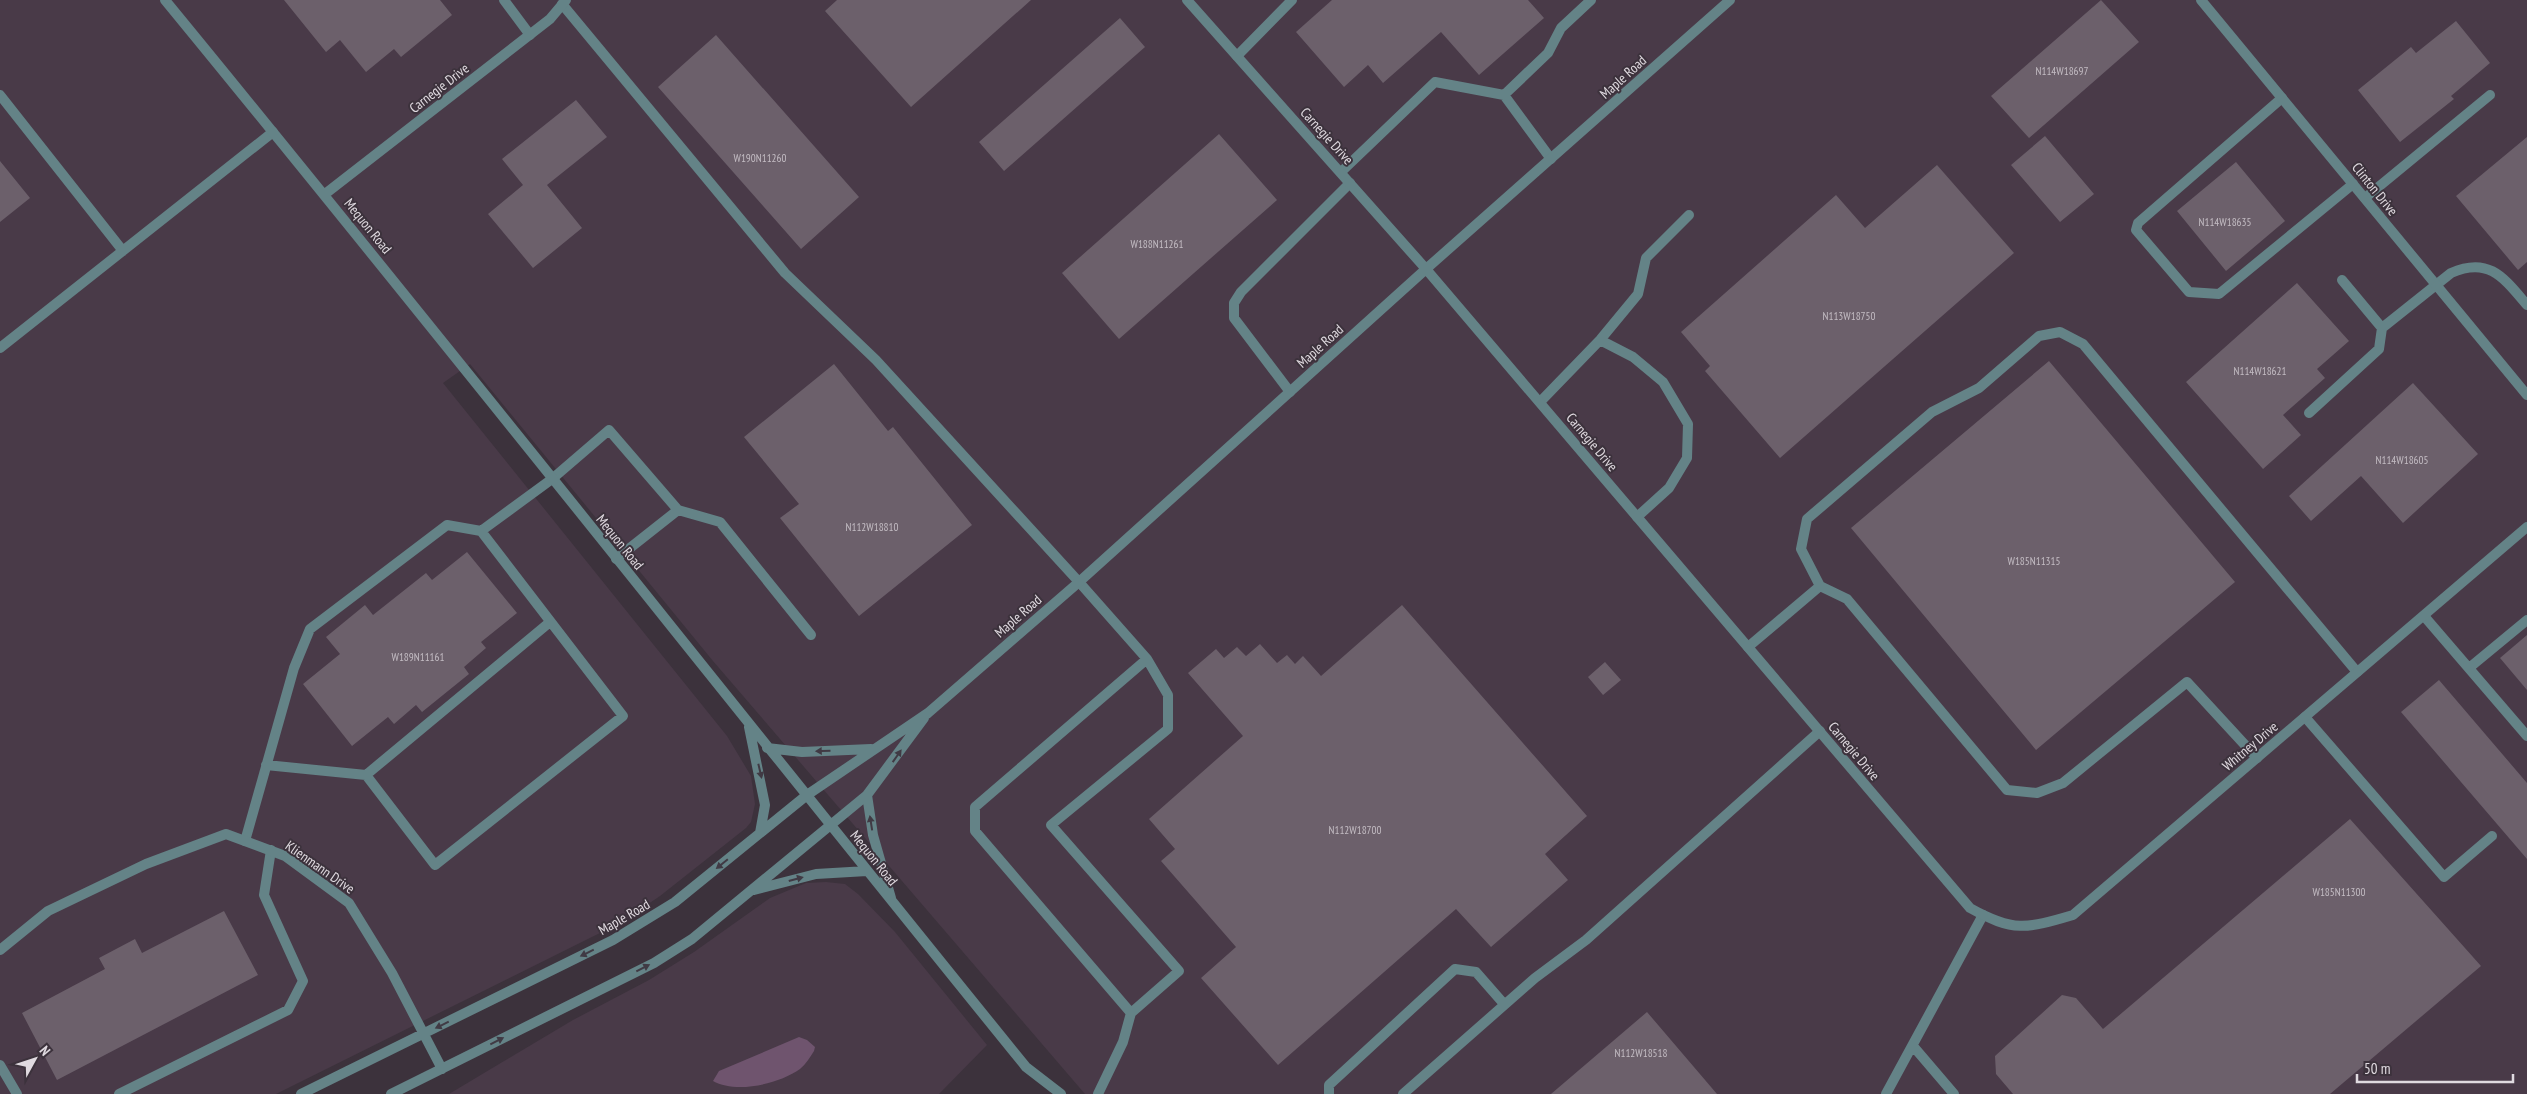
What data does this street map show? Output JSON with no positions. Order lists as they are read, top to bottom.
{
  "streets": {
    "street": [
      "Maple Road",
      "Carnegie Drive",
      "Clinton Drive",
      "Mequon Road",
      "Whitney Drive",
      "Klienmann Drive"
    ]
  },
  "crossings": [
    ["Maple Road", "Carnegie Drive"],
    ["Maple Road", "Mequon Road"],
    ["Maple Road", "Klienmann Drive"],
    ["Carnegie Drive", "Mequon Road"],
    ["Carnegie Drive", "Whitney Drive"]
  ],
  "house_numbers": [
    "N114W18697",
    "W190N11260",
    "N114W18635",
    "W188N11261",
    "N113W18750",
    "N114W18621",
    "N114W18605",
    "N112W18810",
    "W185N11315",
    "W189N11161",
    "N112W18700",
    "W185N11300",
    "N112W18518"
  ],
  "scale_bar": "50 m",
  "north": "top right"
}
